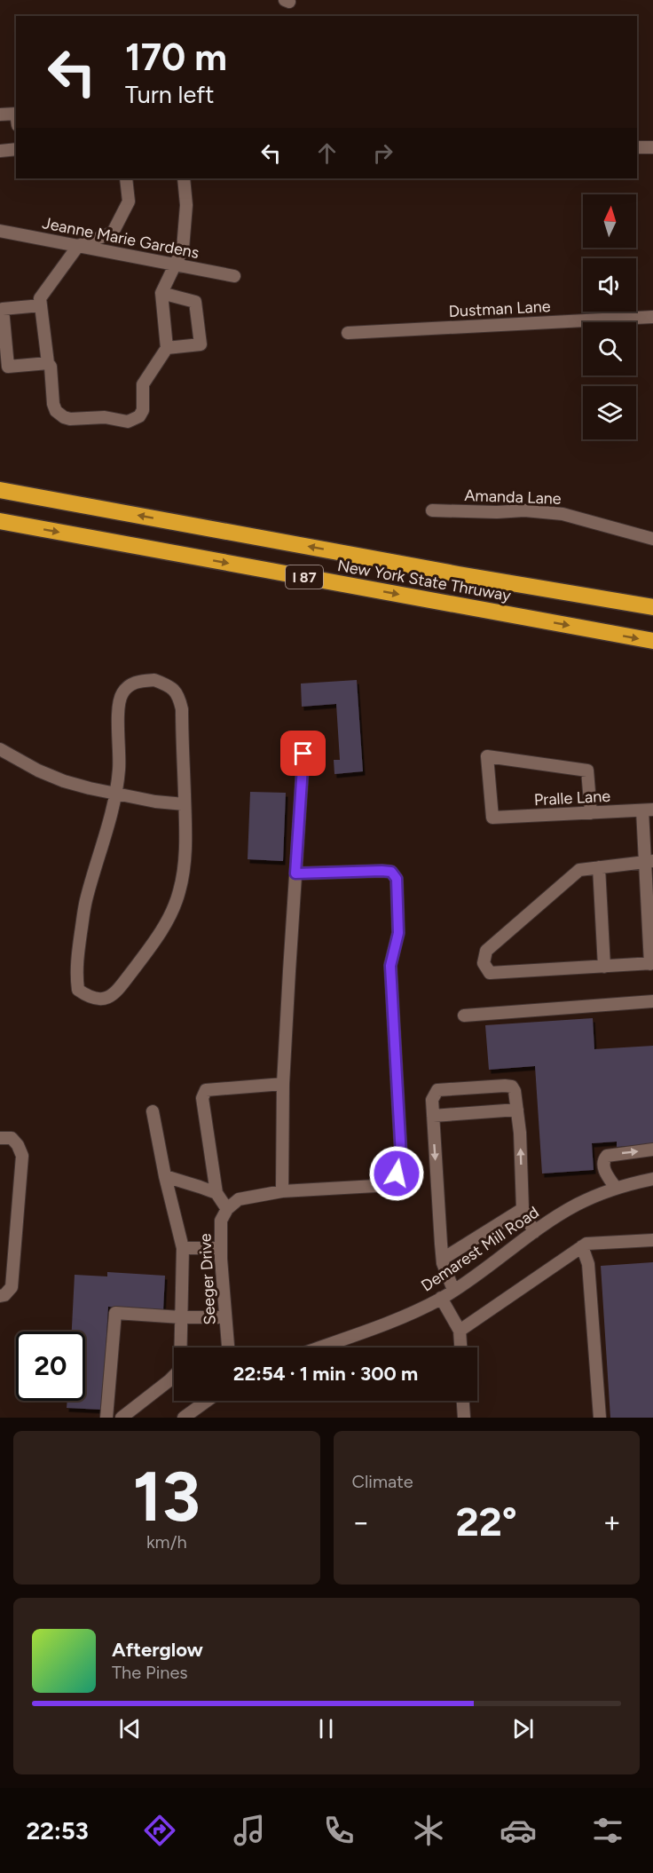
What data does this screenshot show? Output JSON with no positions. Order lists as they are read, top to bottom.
{
  "streets": {
    "highway": ["I 87", "New York State Thruway"],
    "street": [
      "Jeanne Marie Gardens",
      "Dustman Lane",
      "Amanda Lane",
      "Pralle Lane",
      "Demarest Mill Road",
      "Seeger Drive"
    ]
  },
  "north": "top",
  "page": {
    "turn": ["170 m", "Turn left"],
    "limit": "20",
    "trip": "22:54 · 1 min · 300 m",
    "tile": [
      ["13", "km/h"],
      "Climate"
    ],
    "heat": ["−", "22°", "+"],
    "song": ["Afterglow", "The Pines"],
    "tabs": "22:53"
  }
}
